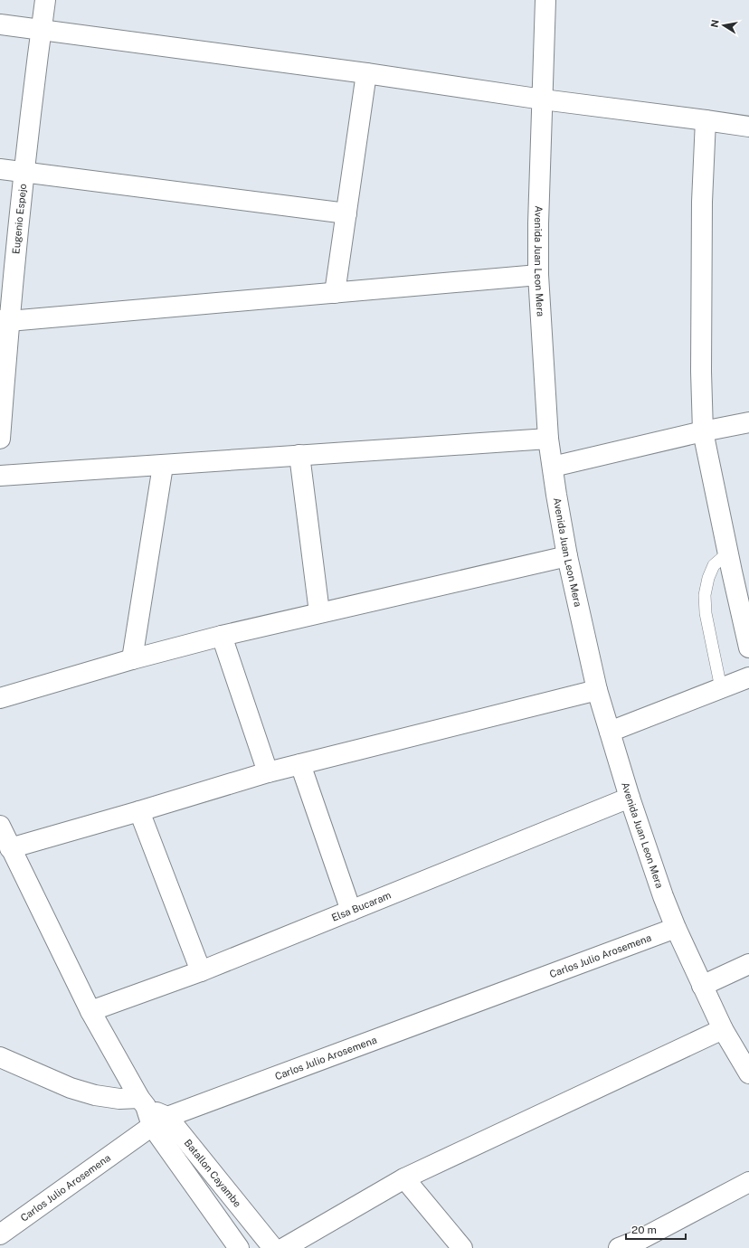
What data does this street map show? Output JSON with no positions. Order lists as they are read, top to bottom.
{
  "streets": {
    "street": [
      "Eugenio Espejo",
      "Avenida Juan Leon Mera",
      "Elsa Bucaram",
      "Carlos Julio Arosemena",
      "Batallon Cayambe"
    ]
  },
  "crossings": [
    ["Avenida Juan Leon Mera", "Elsa Bucaram"],
    ["Avenida Juan Leon Mera", "Carlos Julio Arosemena"],
    ["Elsa Bucaram", "Batallon Cayambe"],
    ["Carlos Julio Arosemena", "Batallon Cayambe"]
  ],
  "scale_bar": "20 m",
  "north": "left"
}
